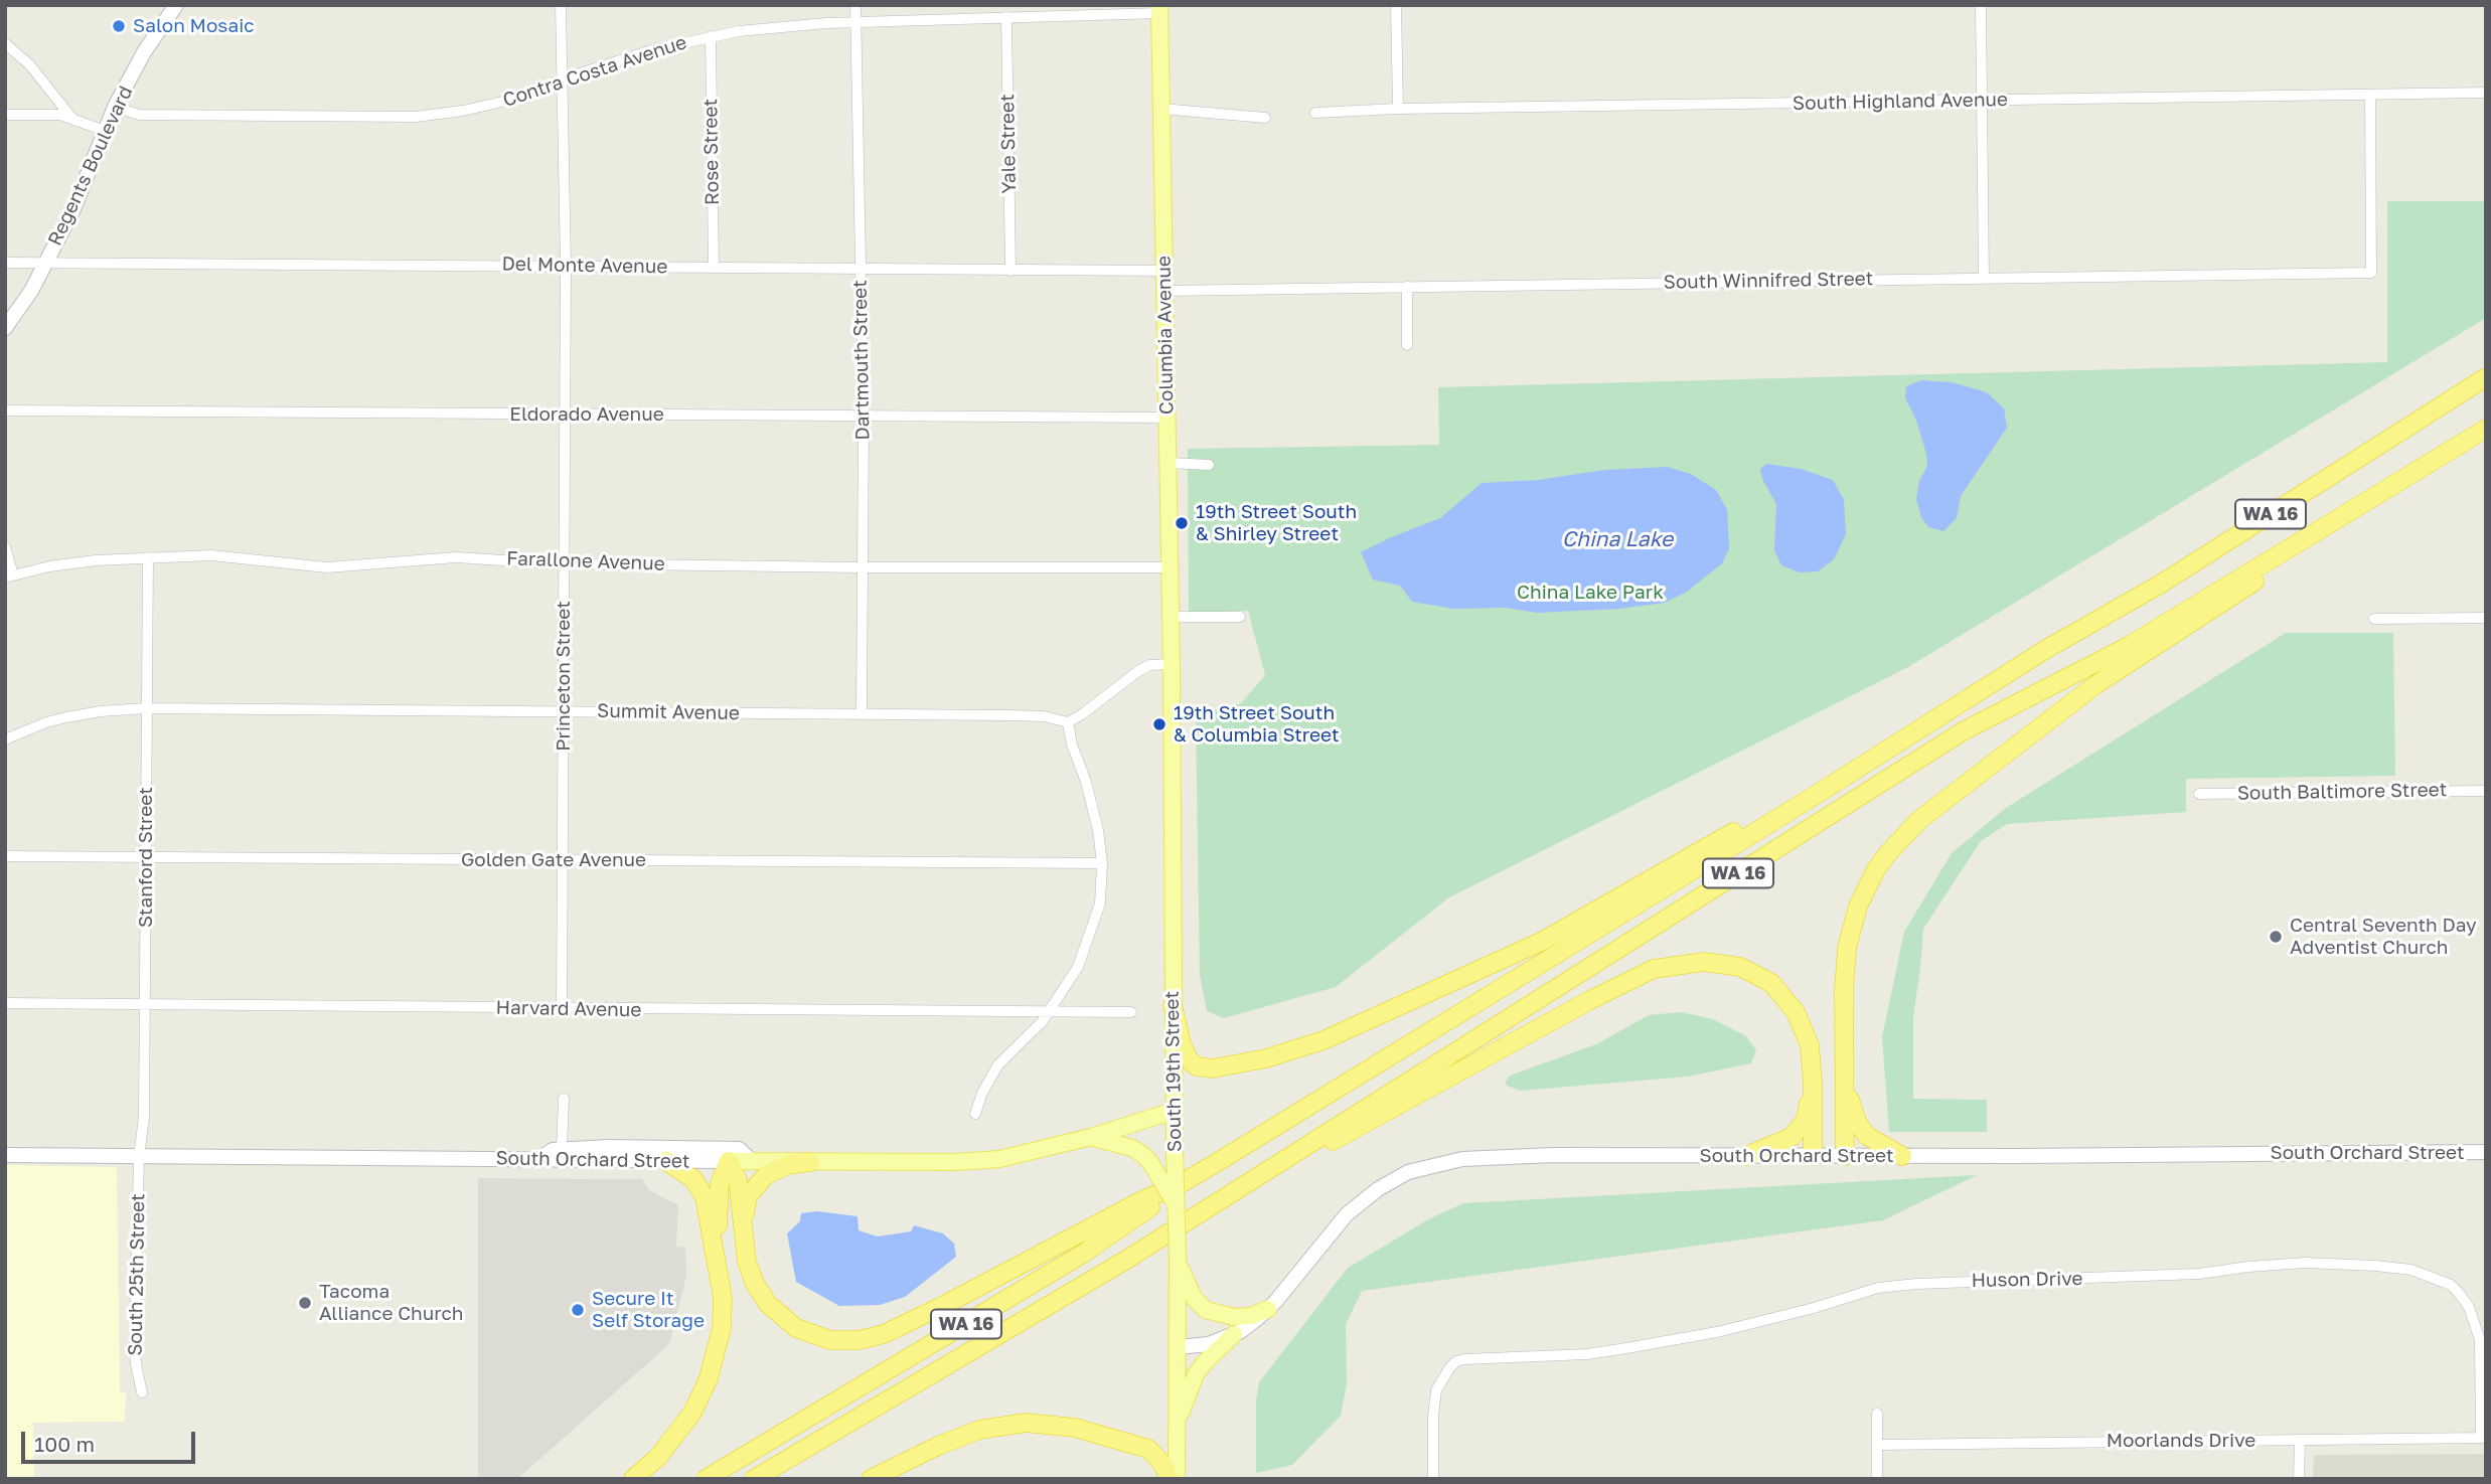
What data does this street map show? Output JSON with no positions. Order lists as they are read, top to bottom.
{
  "streets": {
    "highway": ["WA 16"],
    "main road": [
      "Regents Boulevard",
      "Columbia Avenue",
      "South 19th Street",
      "South Orchard Street"
    ],
    "street": [
      "Contra Costa Avenue",
      "South Highland Avenue",
      "Yale Street",
      "Rose Street",
      "Del Monte Avenue",
      "South Winnifred Street",
      "Dartmouth Street",
      "Eldorado Avenue",
      "Farallone Avenue",
      "Princeton Street",
      "Summit Avenue",
      "South Baltimore Street",
      "Stanford Street",
      "Golden Gate Avenue",
      "Harvard Avenue",
      "South 25th Street",
      "Huson Drive",
      "Moorlands Drive"
    ]
  },
  "crossings": [
    ["Contra Costa Avenue", "Yale Street"],
    ["Contra Costa Avenue", "Rose Street"],
    ["Contra Costa Avenue", "Regents Boulevard"],
    ["Contra Costa Avenue", "Columbia Avenue"],
    ["Contra Costa Avenue", "Dartmouth Street"],
    ["Contra Costa Avenue", "Princeton Street"],
    ["South Highland Avenue", "South Winnifred Street"],
    ["Yale Street", "Del Monte Avenue"],
    ["Rose Street", "Del Monte Avenue"],
    ["Regents Boulevard", "Del Monte Avenue"],
    ["Del Monte Avenue", "Columbia Avenue"],
    ["Del Monte Avenue", "Dartmouth Street"],
    ["Del Monte Avenue", "Princeton Street"],
    ["South Winnifred Street", "Columbia Avenue"],
    ["Columbia Avenue", "Eldorado Avenue"],
    ["Columbia Avenue", "Farallone Avenue"],
    ["Columbia Avenue", "South 19th Street"],
    ["Dartmouth Street", "Eldorado Avenue"],
    ["Dartmouth Street", "Farallone Avenue"],
    ["Dartmouth Street", "Summit Avenue"],
    ["Eldorado Avenue", "Princeton Street"],
    ["Farallone Avenue", "Princeton Street"],
    ["Farallone Avenue", "Stanford Street"],
    ["Princeton Street", "Summit Avenue"],
    ["Princeton Street", "Golden Gate Avenue"],
    ["Princeton Street", "Harvard Avenue"],
    ["Summit Avenue", "Stanford Street"],
    ["Stanford Street", "Golden Gate Avenue"],
    ["Stanford Street", "Harvard Avenue"],
    ["Stanford Street", "South Orchard Street"],
    ["Stanford Street", "South 25th Street"],
    ["South 19th Street", "South Orchard Street"],
    ["South Orchard Street", "South 25th Street"],
    ["Huson Drive", "Moorlands Drive"]
  ],
  "water": ["China Lake"],
  "parks": ["China Lake Park"],
  "places": [
    "Salon Mosaic",
    "19th Street South & Shirley Street",
    "19th Street South & Columbia Street",
    "Central Seventh Day Adventist Church",
    "Tacoma Alliance Church",
    "Secure It Self Storage"
  ],
  "scale_bar": "100 m"
}
